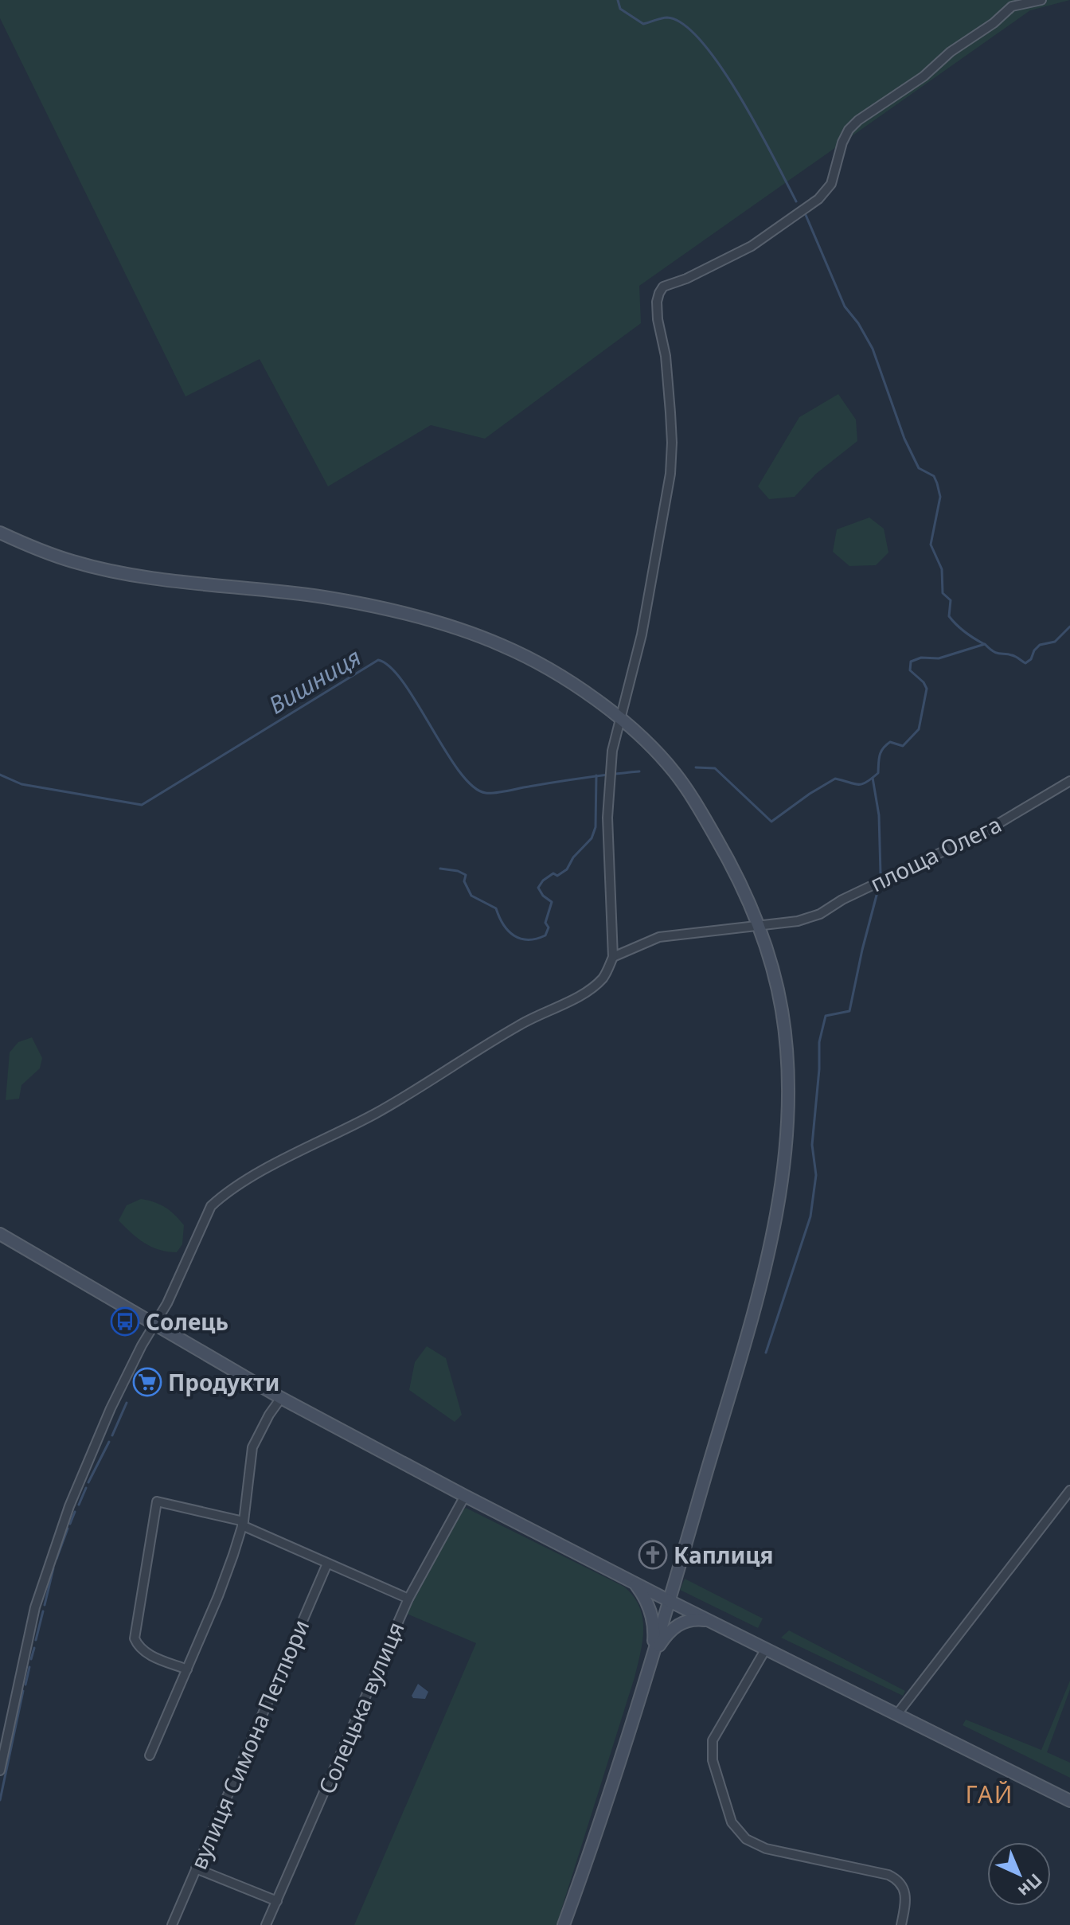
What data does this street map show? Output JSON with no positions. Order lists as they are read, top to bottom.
{
  "streets": {
    "street": ["площа Олега", "Солецька вулиця", "вулиця Симона Петлюри"]
  },
  "districts": ["ГАЙ"],
  "water": ["Вишниця"],
  "places": {
    "bus stop": ["Солець"],
    "supermarket": ["Продукти"],
    "church": ["Каплиця"]
  },
  "north": "bottom right"
}
